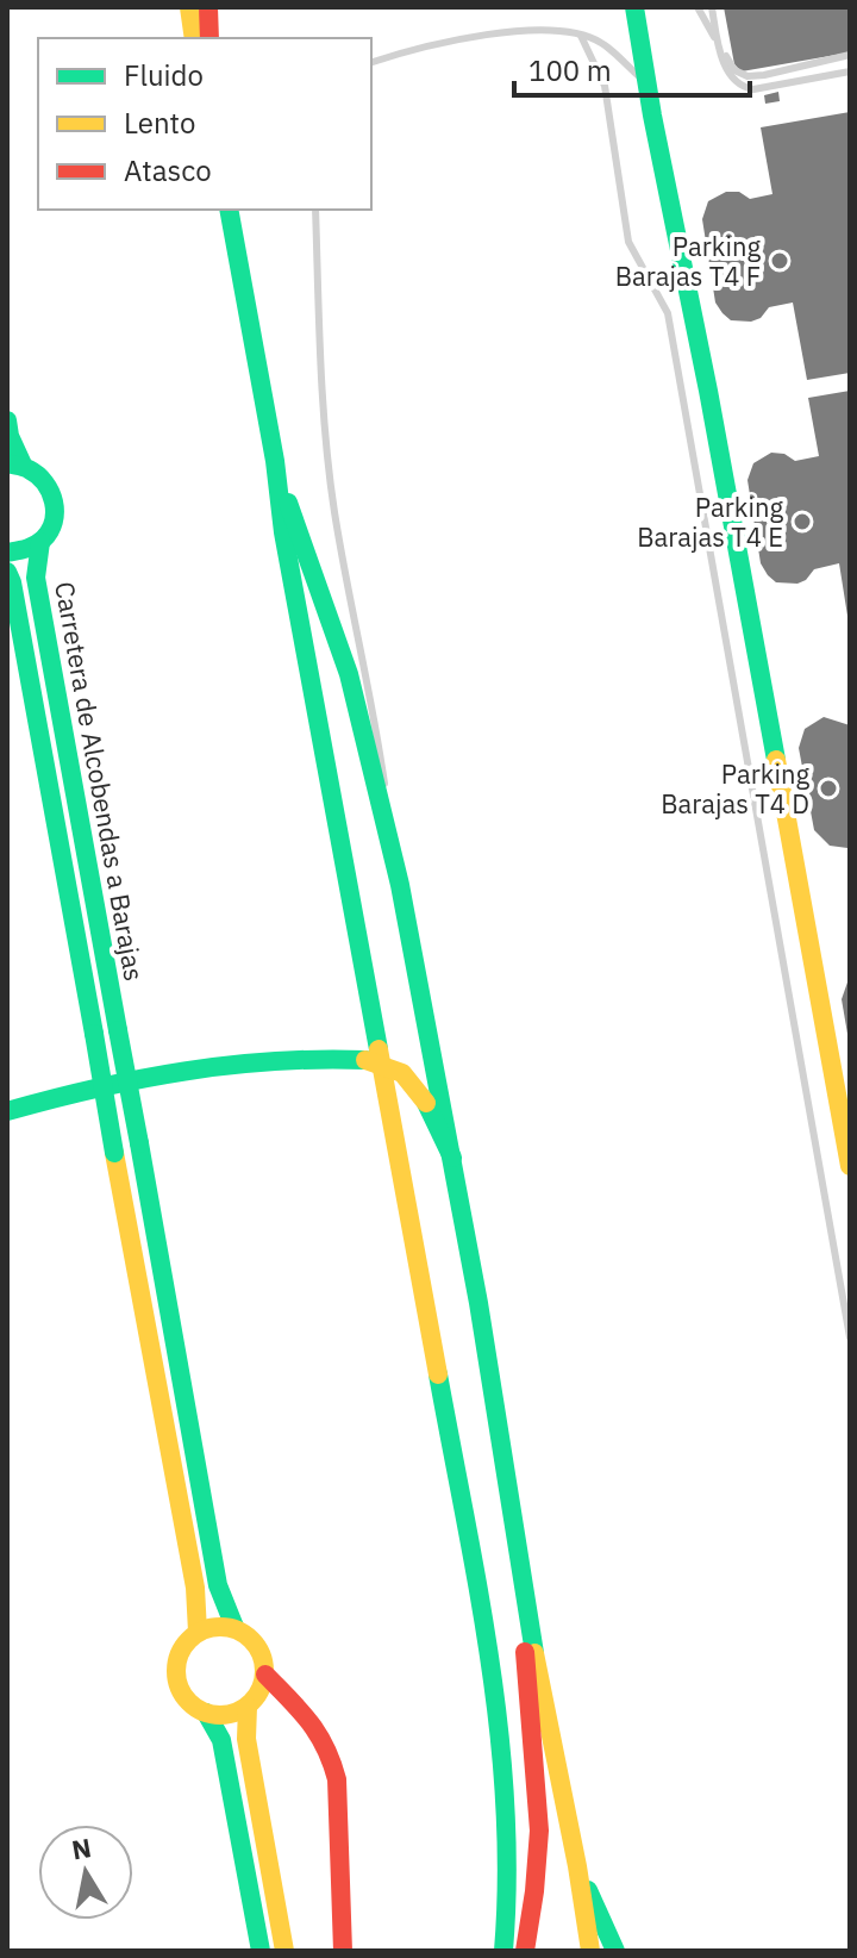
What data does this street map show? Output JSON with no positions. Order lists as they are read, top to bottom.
{
  "streets": {
    "main road": ["Carretera de Alcobendas a Barajas"]
  },
  "places": ["Parking Barajas T4 F", "Parking Barajas T4 E", "Parking Barajas T4 D"],
  "legend": ["Fluido", "Lento", "Atasco"],
  "scale_bar": "100 m",
  "north": "top"
}
